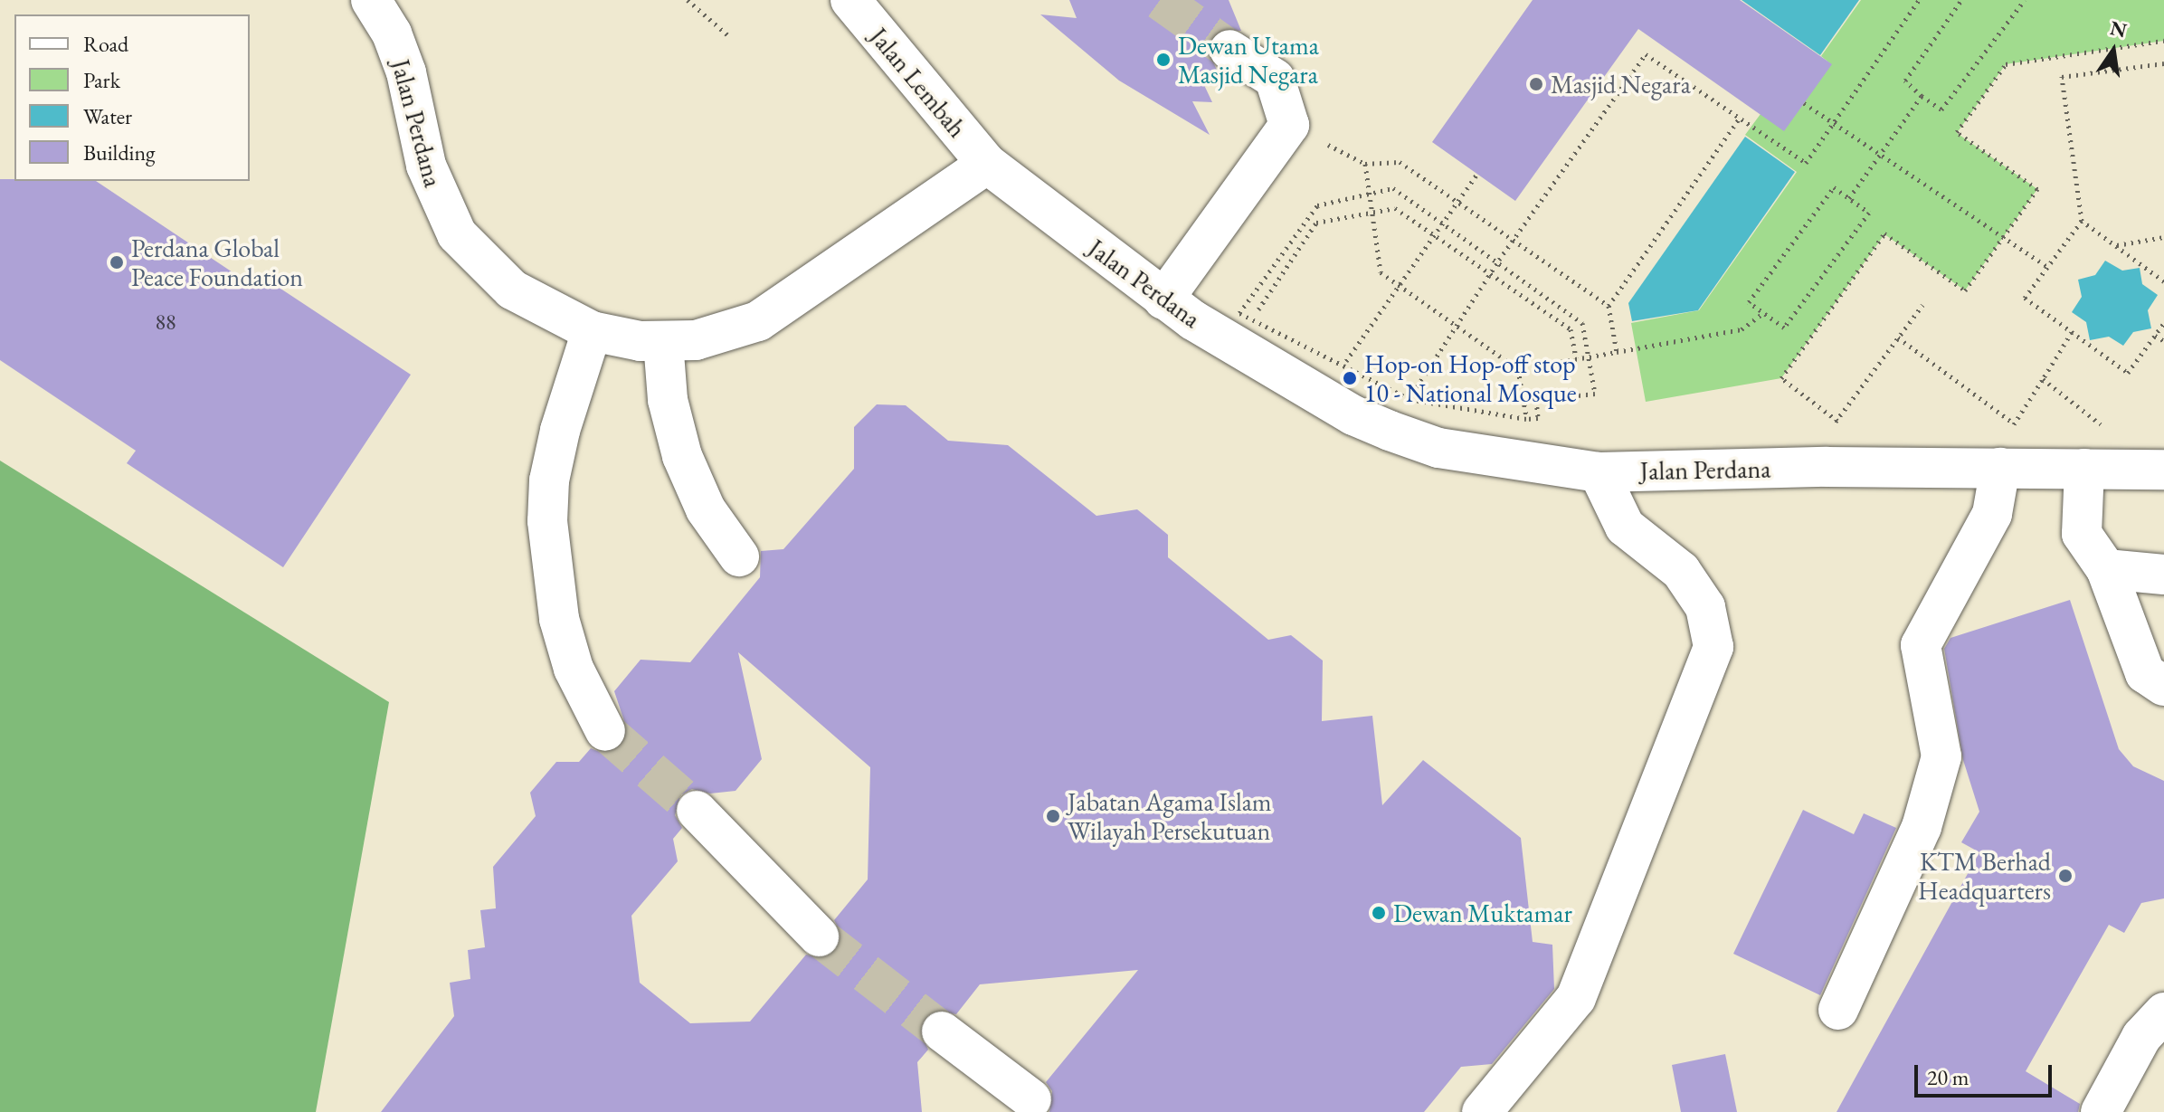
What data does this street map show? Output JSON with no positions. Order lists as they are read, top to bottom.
{
  "streets": {
    "street": ["Jalan Lembah", "Jalan Perdana"]
  },
  "crossings": [
    ["Jalan Lembah", "Jalan Perdana"]
  ],
  "places": [
    "Dewan Utama Masjid Negara",
    "Masjid Negara",
    "Perdana Global Peace Foundation",
    "Hop-on Hop-off stop 10 - National Mosque",
    "Jabatan Agama Islam Wilayah Persekutuan",
    "KTM Berhad Headquarters",
    "Dewan Muktamar"
  ],
  "house_numbers": ["88"],
  "legend": [
    "Road",
    "Park",
    "Water",
    "Building"
  ],
  "scale_bar": "20 m",
  "north": "top"
}
